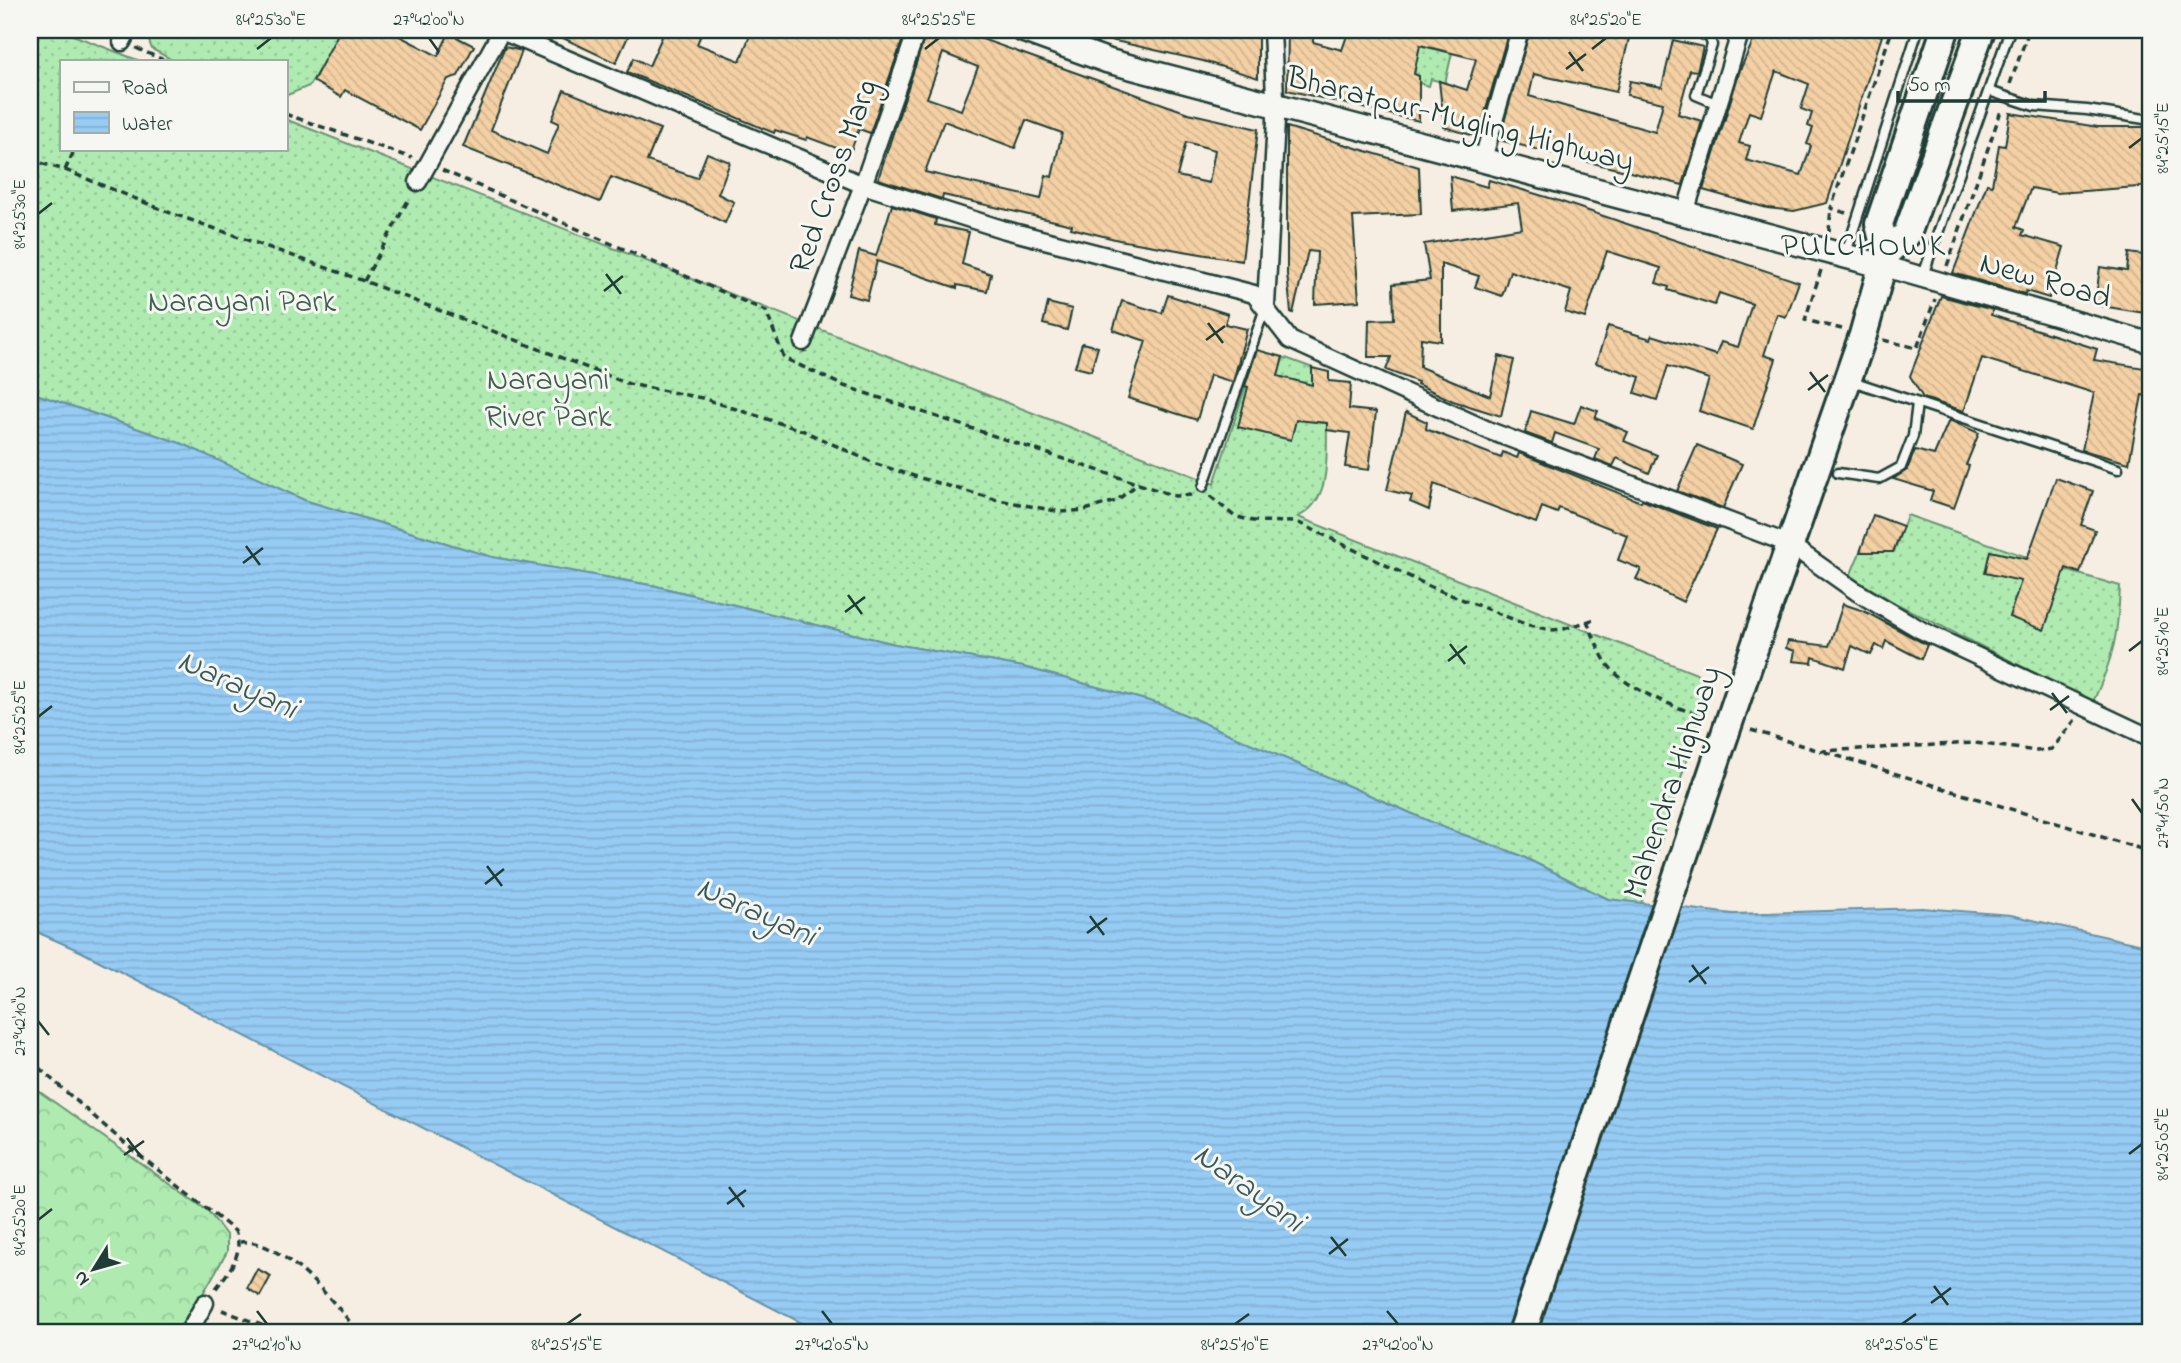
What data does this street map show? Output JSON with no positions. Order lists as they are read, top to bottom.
{
  "streets": {
    "highway": ["Mahendra Highway"],
    "main road": ["Bharatpur-Mugling Highway"],
    "street": ["Red Cross Marg", "New Road"]
  },
  "crossings": [
    ["Bharatpur-Mugling Highway", "New Road"],
    ["Bharatpur-Mugling Highway", "Mahendra Highway"],
    ["New Road", "Mahendra Highway"]
  ],
  "districts": ["PULCHOWK"],
  "water": ["Narayani"],
  "parks": ["Narayani Park", "Narayani River Park"],
  "legend": ["Road", "Water"],
  "scale_bar": "50 m",
  "north": "bottom left",
  "coordinates": [
    "84°25'30\"E",
    "27°42'00\"N",
    "84°25'25\"E",
    "84°25'20\"E",
    "84°25'15\"E",
    "84°25'10\"E",
    "27°41'50\"N",
    "27°42'10\"N",
    "84°25'05\"E",
    "27°42'05\"N"
  ]
}
